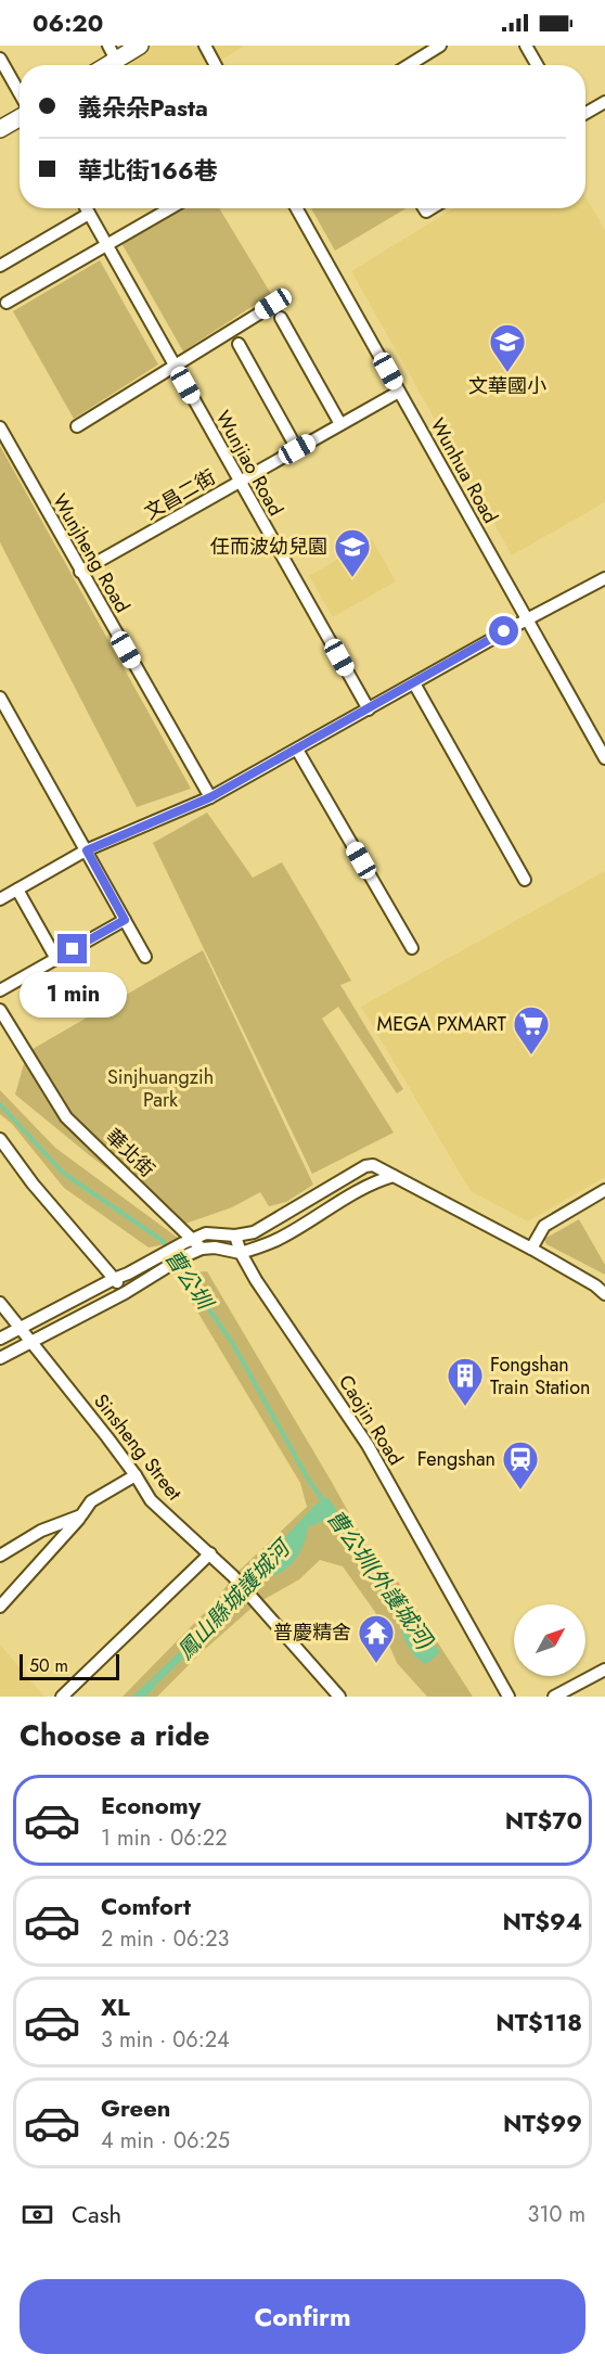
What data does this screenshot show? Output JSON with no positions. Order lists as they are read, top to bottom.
{
  "streets": {
    "street": [
      "Wunjiao Road",
      "Wunhua Road",
      "文昌二街",
      "Wunjheng Road",
      "華北街",
      "Caojin Road",
      "Sinsheng Street"
    ]
  },
  "crossings": [
    ["Wunjiao Road", "文昌二街"],
    ["Wunhua Road", "文昌二街"],
    ["文昌二街", "Wunjheng Road"]
  ],
  "water": ["曹公圳", "曹公圳(外護城河)", "鳳山縣城護城河"],
  "parks": ["Sinjhuangzih Park"],
  "places": {
    "school or university": ["文華國小", "任而波幼兒園"],
    "supermarket": ["MEGA PXMART"],
    "building": ["Fongshan Train Station"],
    "station": ["Fengshan"],
    "temple": ["普慶精舍"]
  },
  "scale_bar": "50 m",
  "north": "top right",
  "page": {
    "status": "06:20",
    "banner": ["義朵朵Pasta", "華北街166巷"],
    "bubble": "1 min",
    "scale": "50 m",
    "heading": "Choose a ride",
    "list": [
      {
        "name": "Economy",
        "note": "1 min · 06:22",
        "value": "NT$70"
      },
      {
        "name": "Comfort",
        "note": "2 min · 06:23",
        "value": "NT$94"
      },
      {
        "name": "XL",
        "note": "3 min · 06:24",
        "value": "NT$118"
      },
      {
        "name": "Green",
        "note": "4 min · 06:25",
        "value": "NT$99"
      }
    ],
    "pay": ["Cash", "310 m"],
    "buttons": "Confirm"
  }
}
